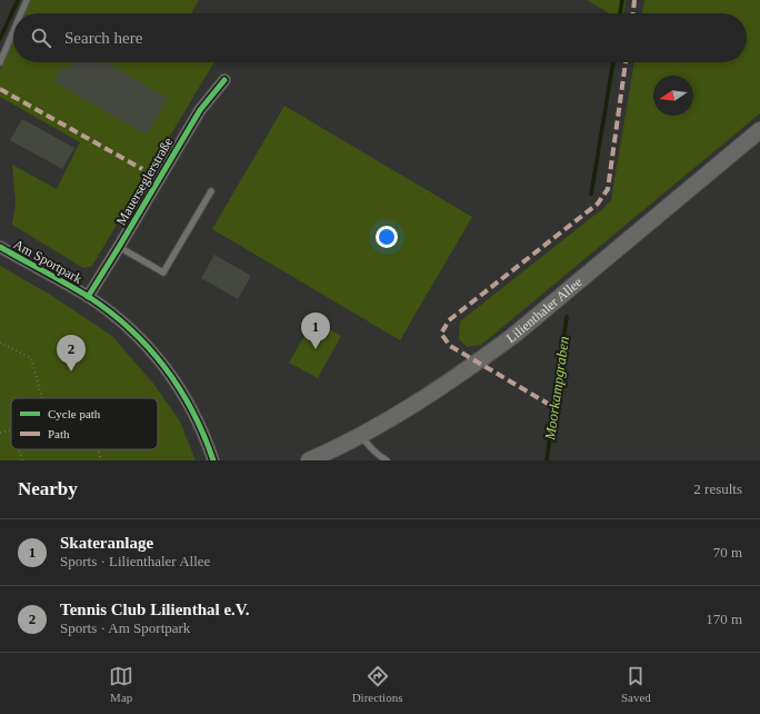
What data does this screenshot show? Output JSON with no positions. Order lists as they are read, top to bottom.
{
  "streets": {
    "main road": ["Lilienthaler Allee"],
    "street": ["Mauerseglerstraße", "Am Sportpark"]
  },
  "crossings": [
    ["Mauerseglerstraße", "Am Sportpark"]
  ],
  "water": ["Moorkampgraben"],
  "legend": ["Cycle path", "Path"],
  "north": "left",
  "page": {
    "search": "Search here",
    "pins": ["1", "2"],
    "heading": ["Nearby", "2 results"],
    "list": [
      {
        "mark": "1",
        "name": "Skateranlage",
        "note": "Sports · Lilienthaler Allee",
        "value": "70 m"
      },
      {
        "mark": "2",
        "name": "Tennis Club Lilienthal e.V.",
        "note": "Sports · Am Sportpark",
        "value": "170 m"
      }
    ],
    "nav": ["Map", "Directions", "Saved"]
  }
}
